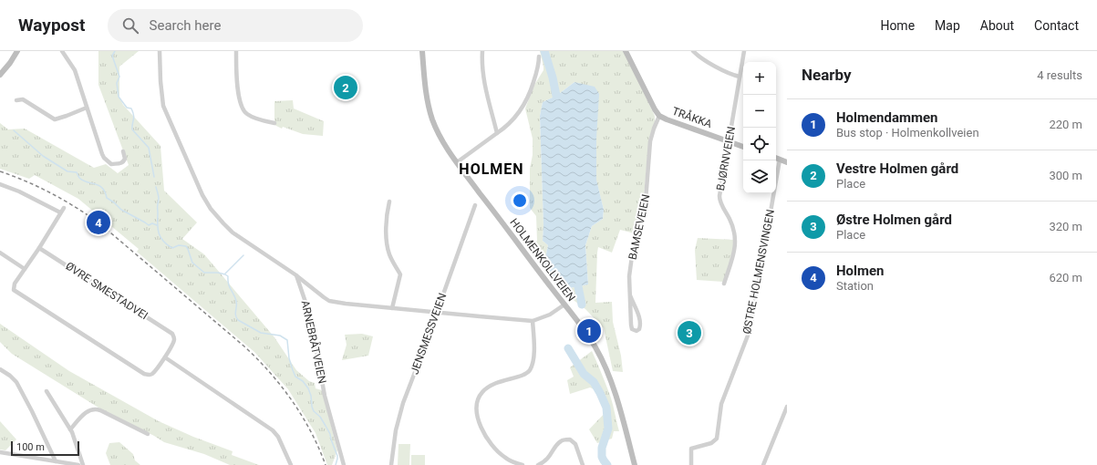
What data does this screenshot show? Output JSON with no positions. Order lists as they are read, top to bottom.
{
  "streets": {
    "main road": ["TRÅKKA", "HOLMENKOLLVEIEN"],
    "street": [
      "BJØRNVEIEN",
      "BAMSEVEIEN",
      "ØSTRE HOLMENSVINGEN",
      "ØVRE SMESTADVEI",
      "JENSMESSVEIEN",
      "ARNEBRÅTVEIEN"
    ]
  },
  "crossings": [
    ["TRÅKKA", "BJØRNVEIEN"],
    ["TRÅKKA", "BAMSEVEIEN"]
  ],
  "districts": ["HOLMEN"],
  "scale_bar": "100 m",
  "page": {
    "header": "Waypost",
    "search": "Search here",
    "nav": [
      "Home",
      "Map",
      "About",
      "Contact"
    ],
    "heading": ["Nearby", "4 results"],
    "map_buttons": ["+", "−"],
    "pins": [
      "2",
      "4",
      "1",
      "3"
    ],
    "list": [
      {
        "mark": "1",
        "name": "Holmendammen",
        "note": "Bus stop · Holmenkollveien",
        "value": "220 m"
      },
      {
        "mark": "2",
        "name": "Vestre Holmen gård",
        "note": "Place",
        "value": "300 m"
      },
      {
        "mark": "3",
        "name": "Østre Holmen gård",
        "note": "Place",
        "value": "320 m"
      },
      {
        "mark": "4",
        "name": "Holmen",
        "note": "Station",
        "value": "620 m"
      }
    ],
    "scale": "100 m"
  }
}
